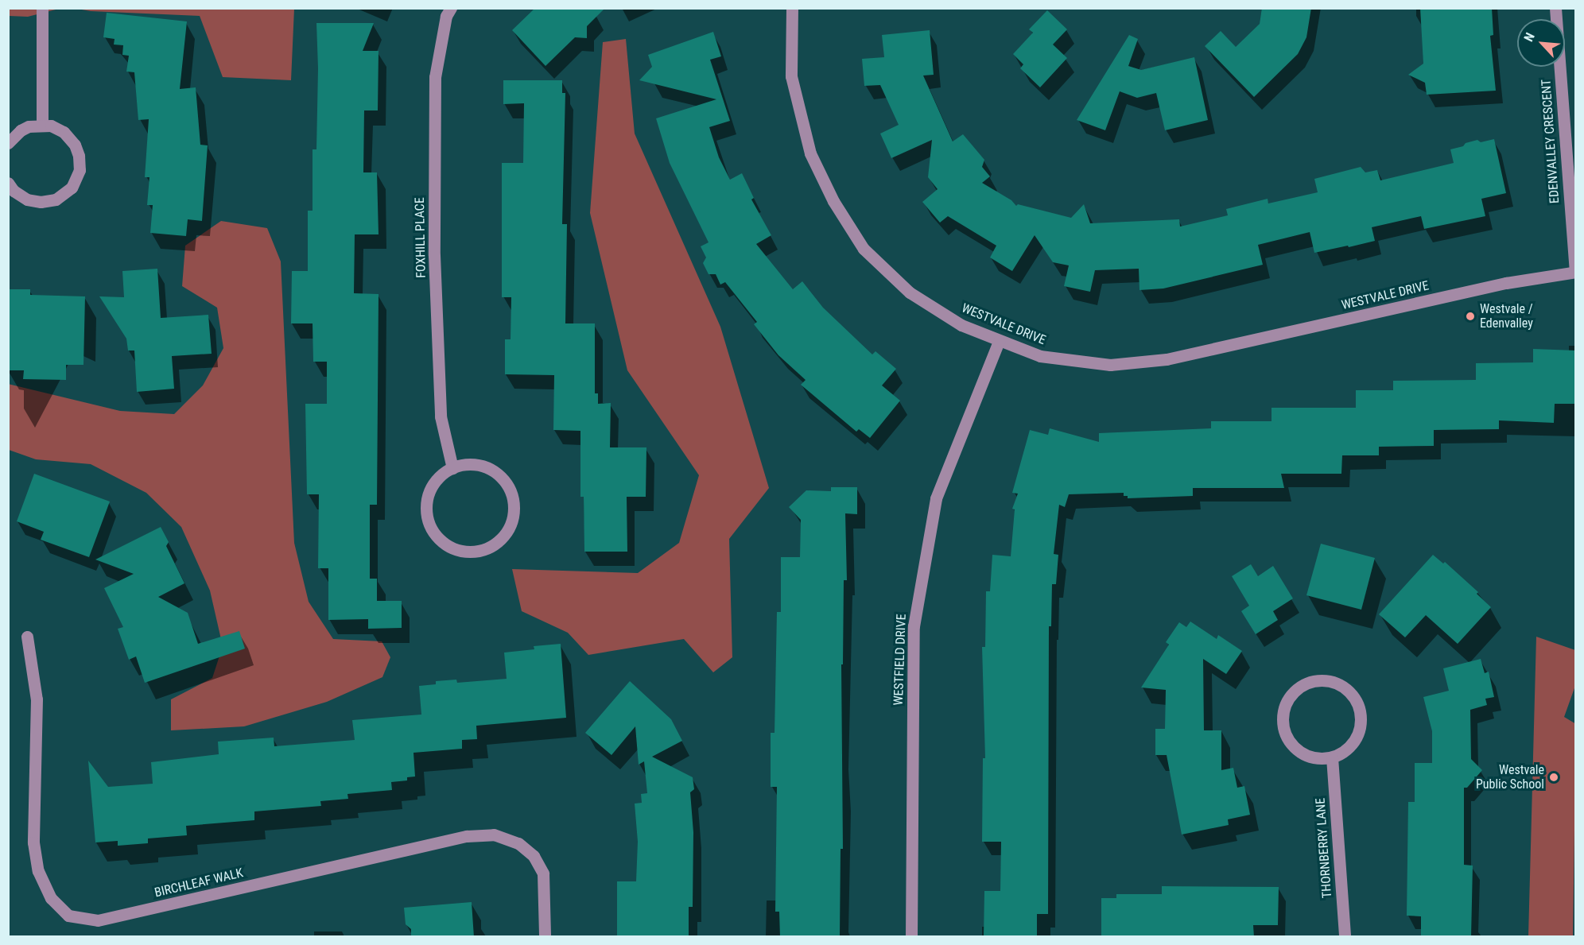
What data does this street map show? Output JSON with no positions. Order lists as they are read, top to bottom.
{
  "streets": {
    "street": [
      "EDENVALLEY CRESCENT",
      "FOXHILL PLACE",
      "WESTVALE DRIVE",
      "WESTFIELD DRIVE",
      "THORNBERRY LANE",
      "BIRCHLEAF WALK"
    ]
  },
  "crossings": [
    ["EDENVALLEY CRESCENT", "WESTVALE DRIVE"],
    ["WESTVALE DRIVE", "WESTFIELD DRIVE"]
  ],
  "places": ["Westvale / Edenvalley", "Westvale Public School"],
  "north": "top left"
}
